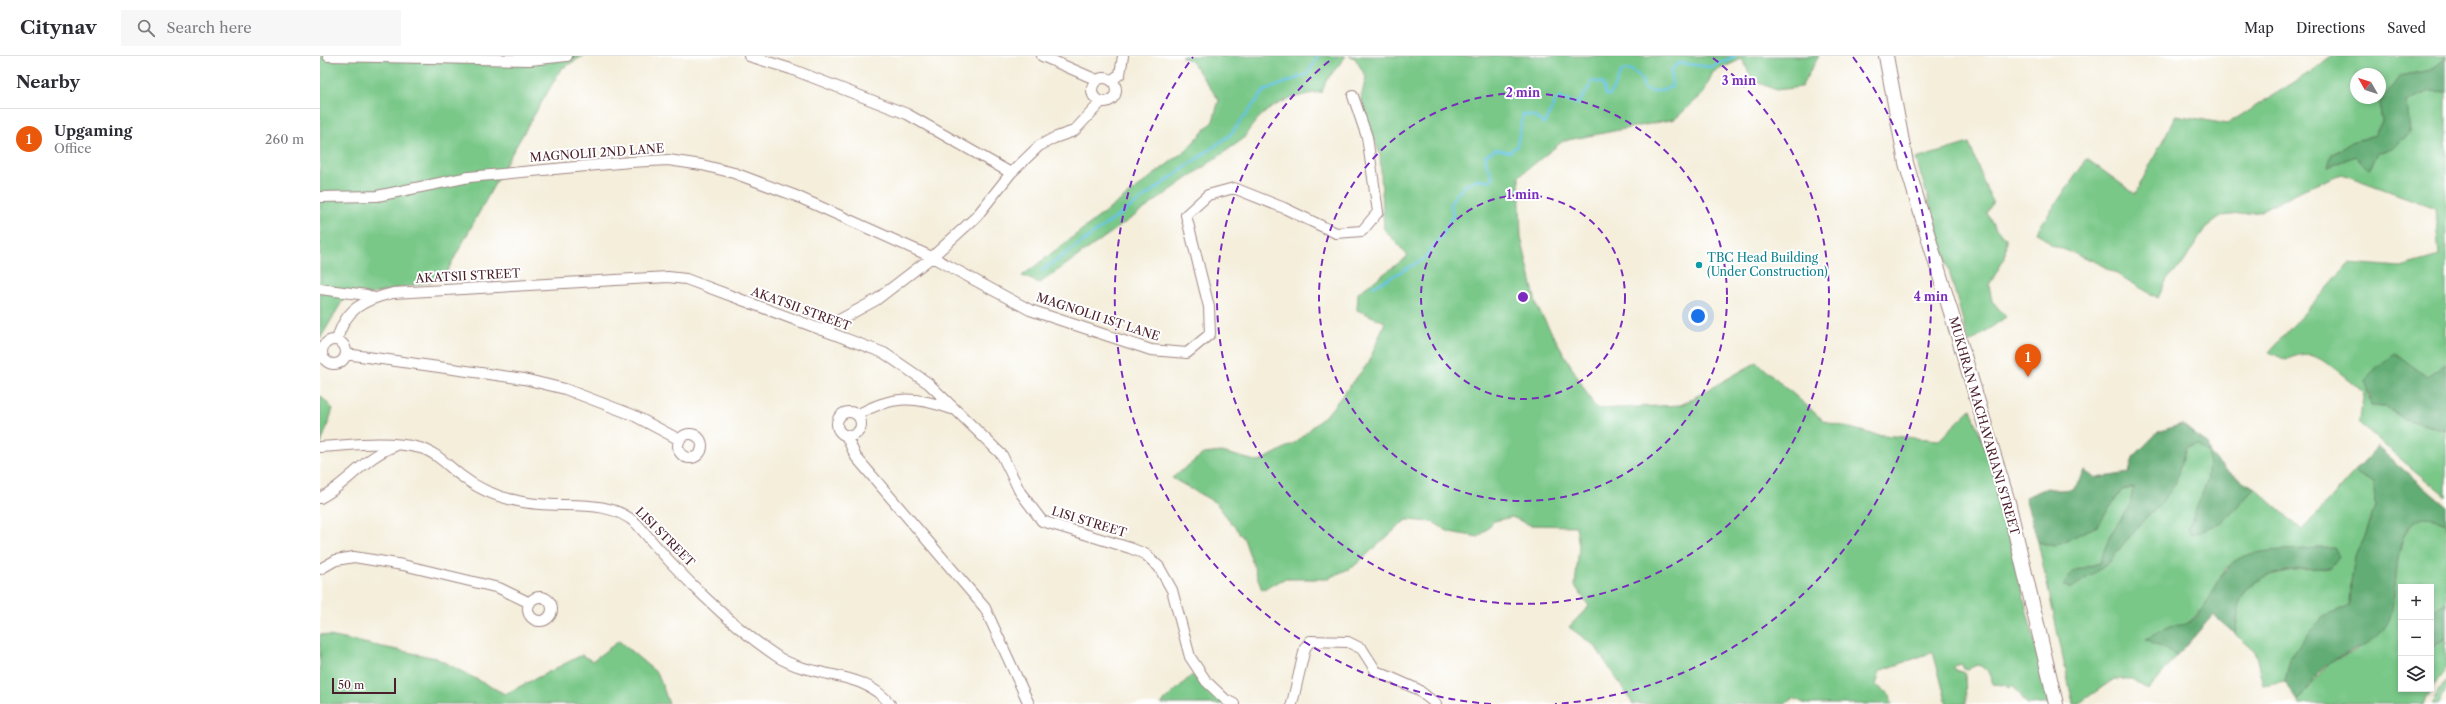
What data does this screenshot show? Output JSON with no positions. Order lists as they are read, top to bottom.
{
  "streets": {
    "main road": ["MUKHRAN MACHAVARIANI STREET"],
    "street": [
      "MAGNOLII 2ND LANE",
      "AKATSII STREET",
      "MAGNOLII 1ST LANE",
      "LISI STREET"
    ]
  },
  "crossings": [
    ["MAGNOLII 2ND LANE", "MAGNOLII 1ST LANE"],
    ["AKATSII STREET", "LISI STREET"]
  ],
  "places": ["TBC Head Building (Under Construction)"],
  "scale_bar": "50 m",
  "north": "top left",
  "page": {
    "header": "Citynav",
    "search": "Search here",
    "nav": ["Map", "Directions", "Saved"],
    "heading": "Nearby",
    "list": [
      {
        "mark": "1",
        "name": "Upgaming",
        "note": "Office",
        "value": "260 m"
      }
    ],
    "pins": "1",
    "map_buttons": ["+", "−"],
    "scale": "50 m"
  },
  "rings": [
    "3 min",
    "2 min",
    "1 min",
    "4 min"
  ]
}
